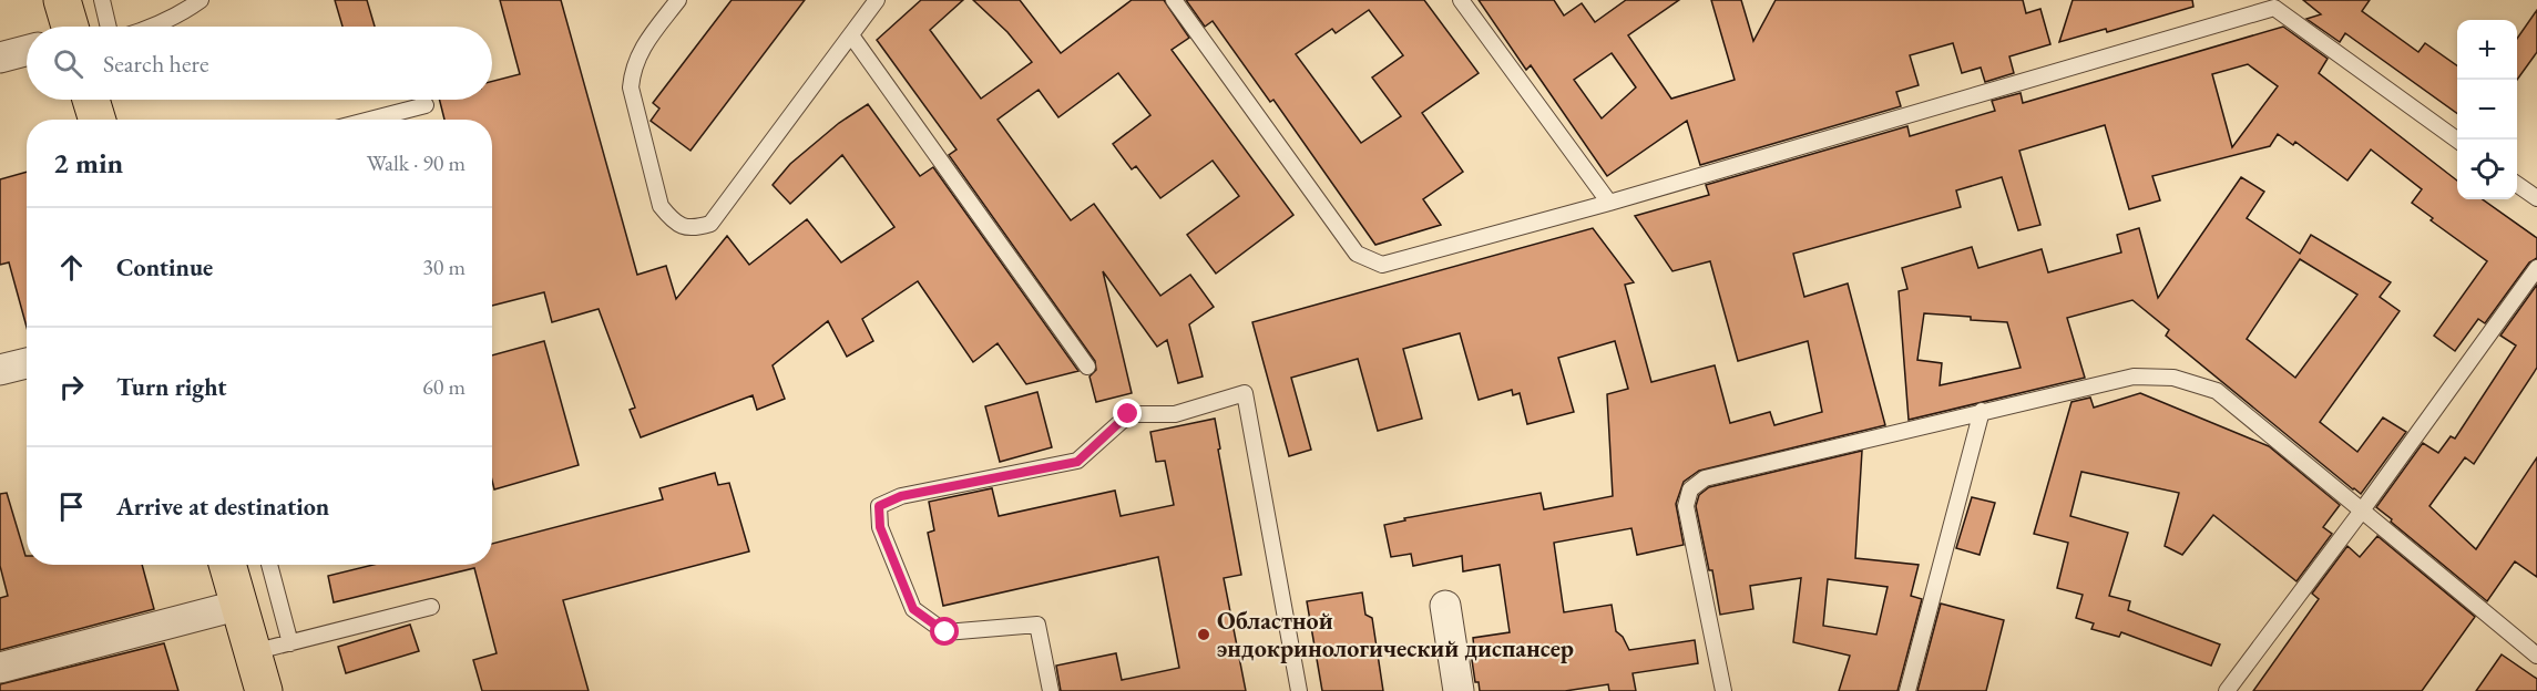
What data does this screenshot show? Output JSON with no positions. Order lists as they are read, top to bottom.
{
  "places": ["Областной эндокринологический диспансер"],
  "page": {
    "map_buttons": ["+", "−"],
    "search": "Search here",
    "heading": ["2 min", "Walk · 90 m"],
    "list": [
      ["Continue", "30 m"],
      ["Turn right", "60 m"],
      "Arrive at destination"
    ]
  }
}
